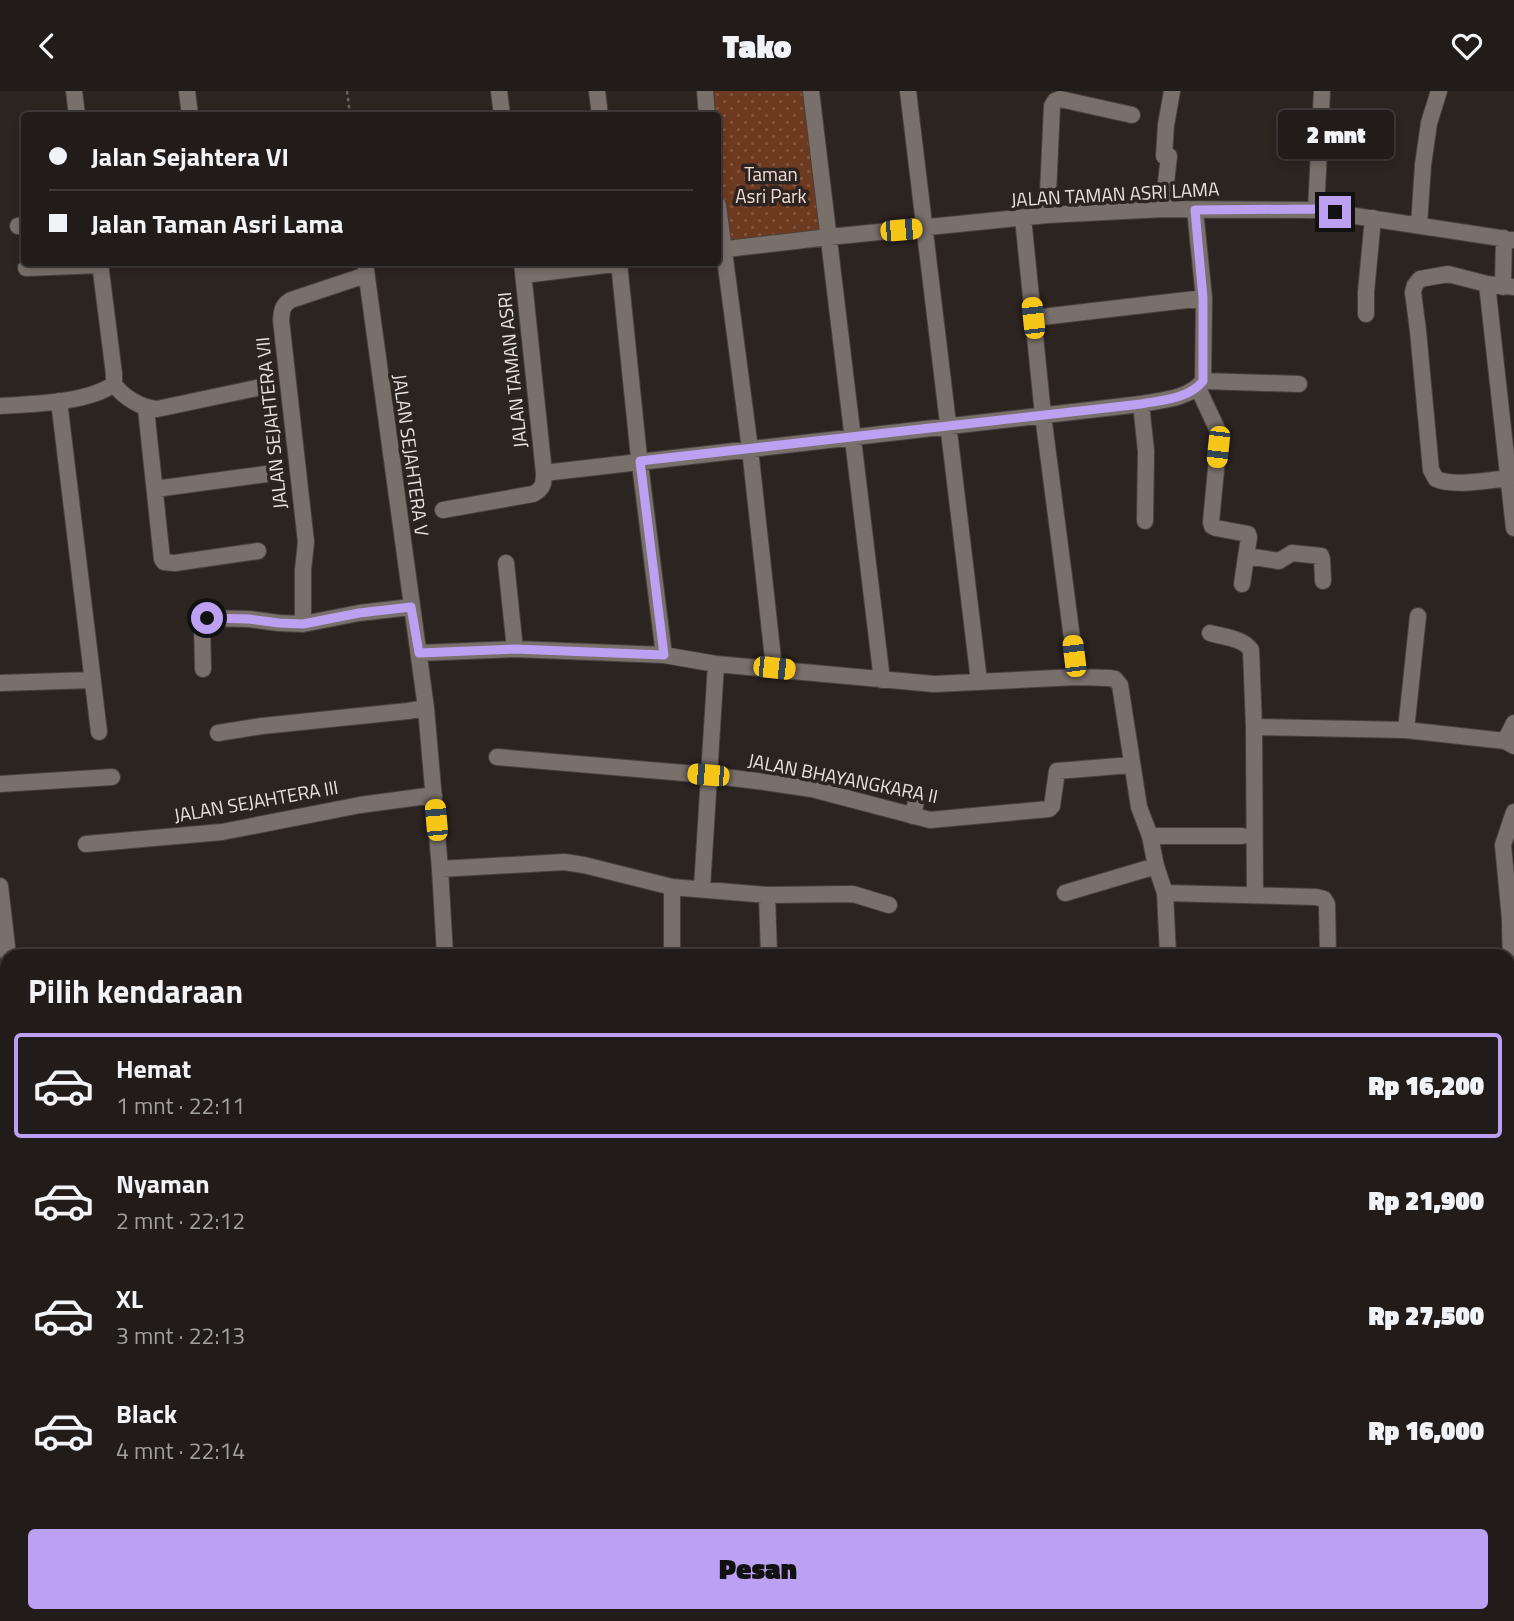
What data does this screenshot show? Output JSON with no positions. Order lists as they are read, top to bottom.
{
  "streets": {
    "street": [
      "JALAN TAMAN ASRI LAMA",
      "JALAN TAMAN ASRI",
      "JALAN SEJAHTERA VII",
      "JALAN SEJAHTERA V",
      "JALAN BHAYANGKARA II",
      "JALAN SEJAHTERA III"
    ]
  },
  "crossings": [
    ["JALAN SEJAHTERA VII", "JALAN SEJAHTERA V"],
    ["JALAN SEJAHTERA V", "JALAN SEJAHTERA III"]
  ],
  "parks": ["Taman Asri Park"],
  "page": {
    "header": "Tako",
    "bubble": "2 mnt",
    "banner": ["Jalan Sejahtera VI", "Jalan Taman Asri Lama"],
    "heading": "Pilih kendaraan",
    "list": [
      {
        "name": "Hemat",
        "note": "1 mnt · 22:11",
        "value": "Rp 16,200"
      },
      {
        "name": "Nyaman",
        "note": "2 mnt · 22:12",
        "value": "Rp 21,900"
      },
      {
        "name": "XL",
        "note": "3 mnt · 22:13",
        "value": "Rp 27,500"
      },
      {
        "name": "Black",
        "note": "4 mnt · 22:14",
        "value": "Rp 16,000"
      }
    ],
    "buttons": "Pesan"
  }
}
